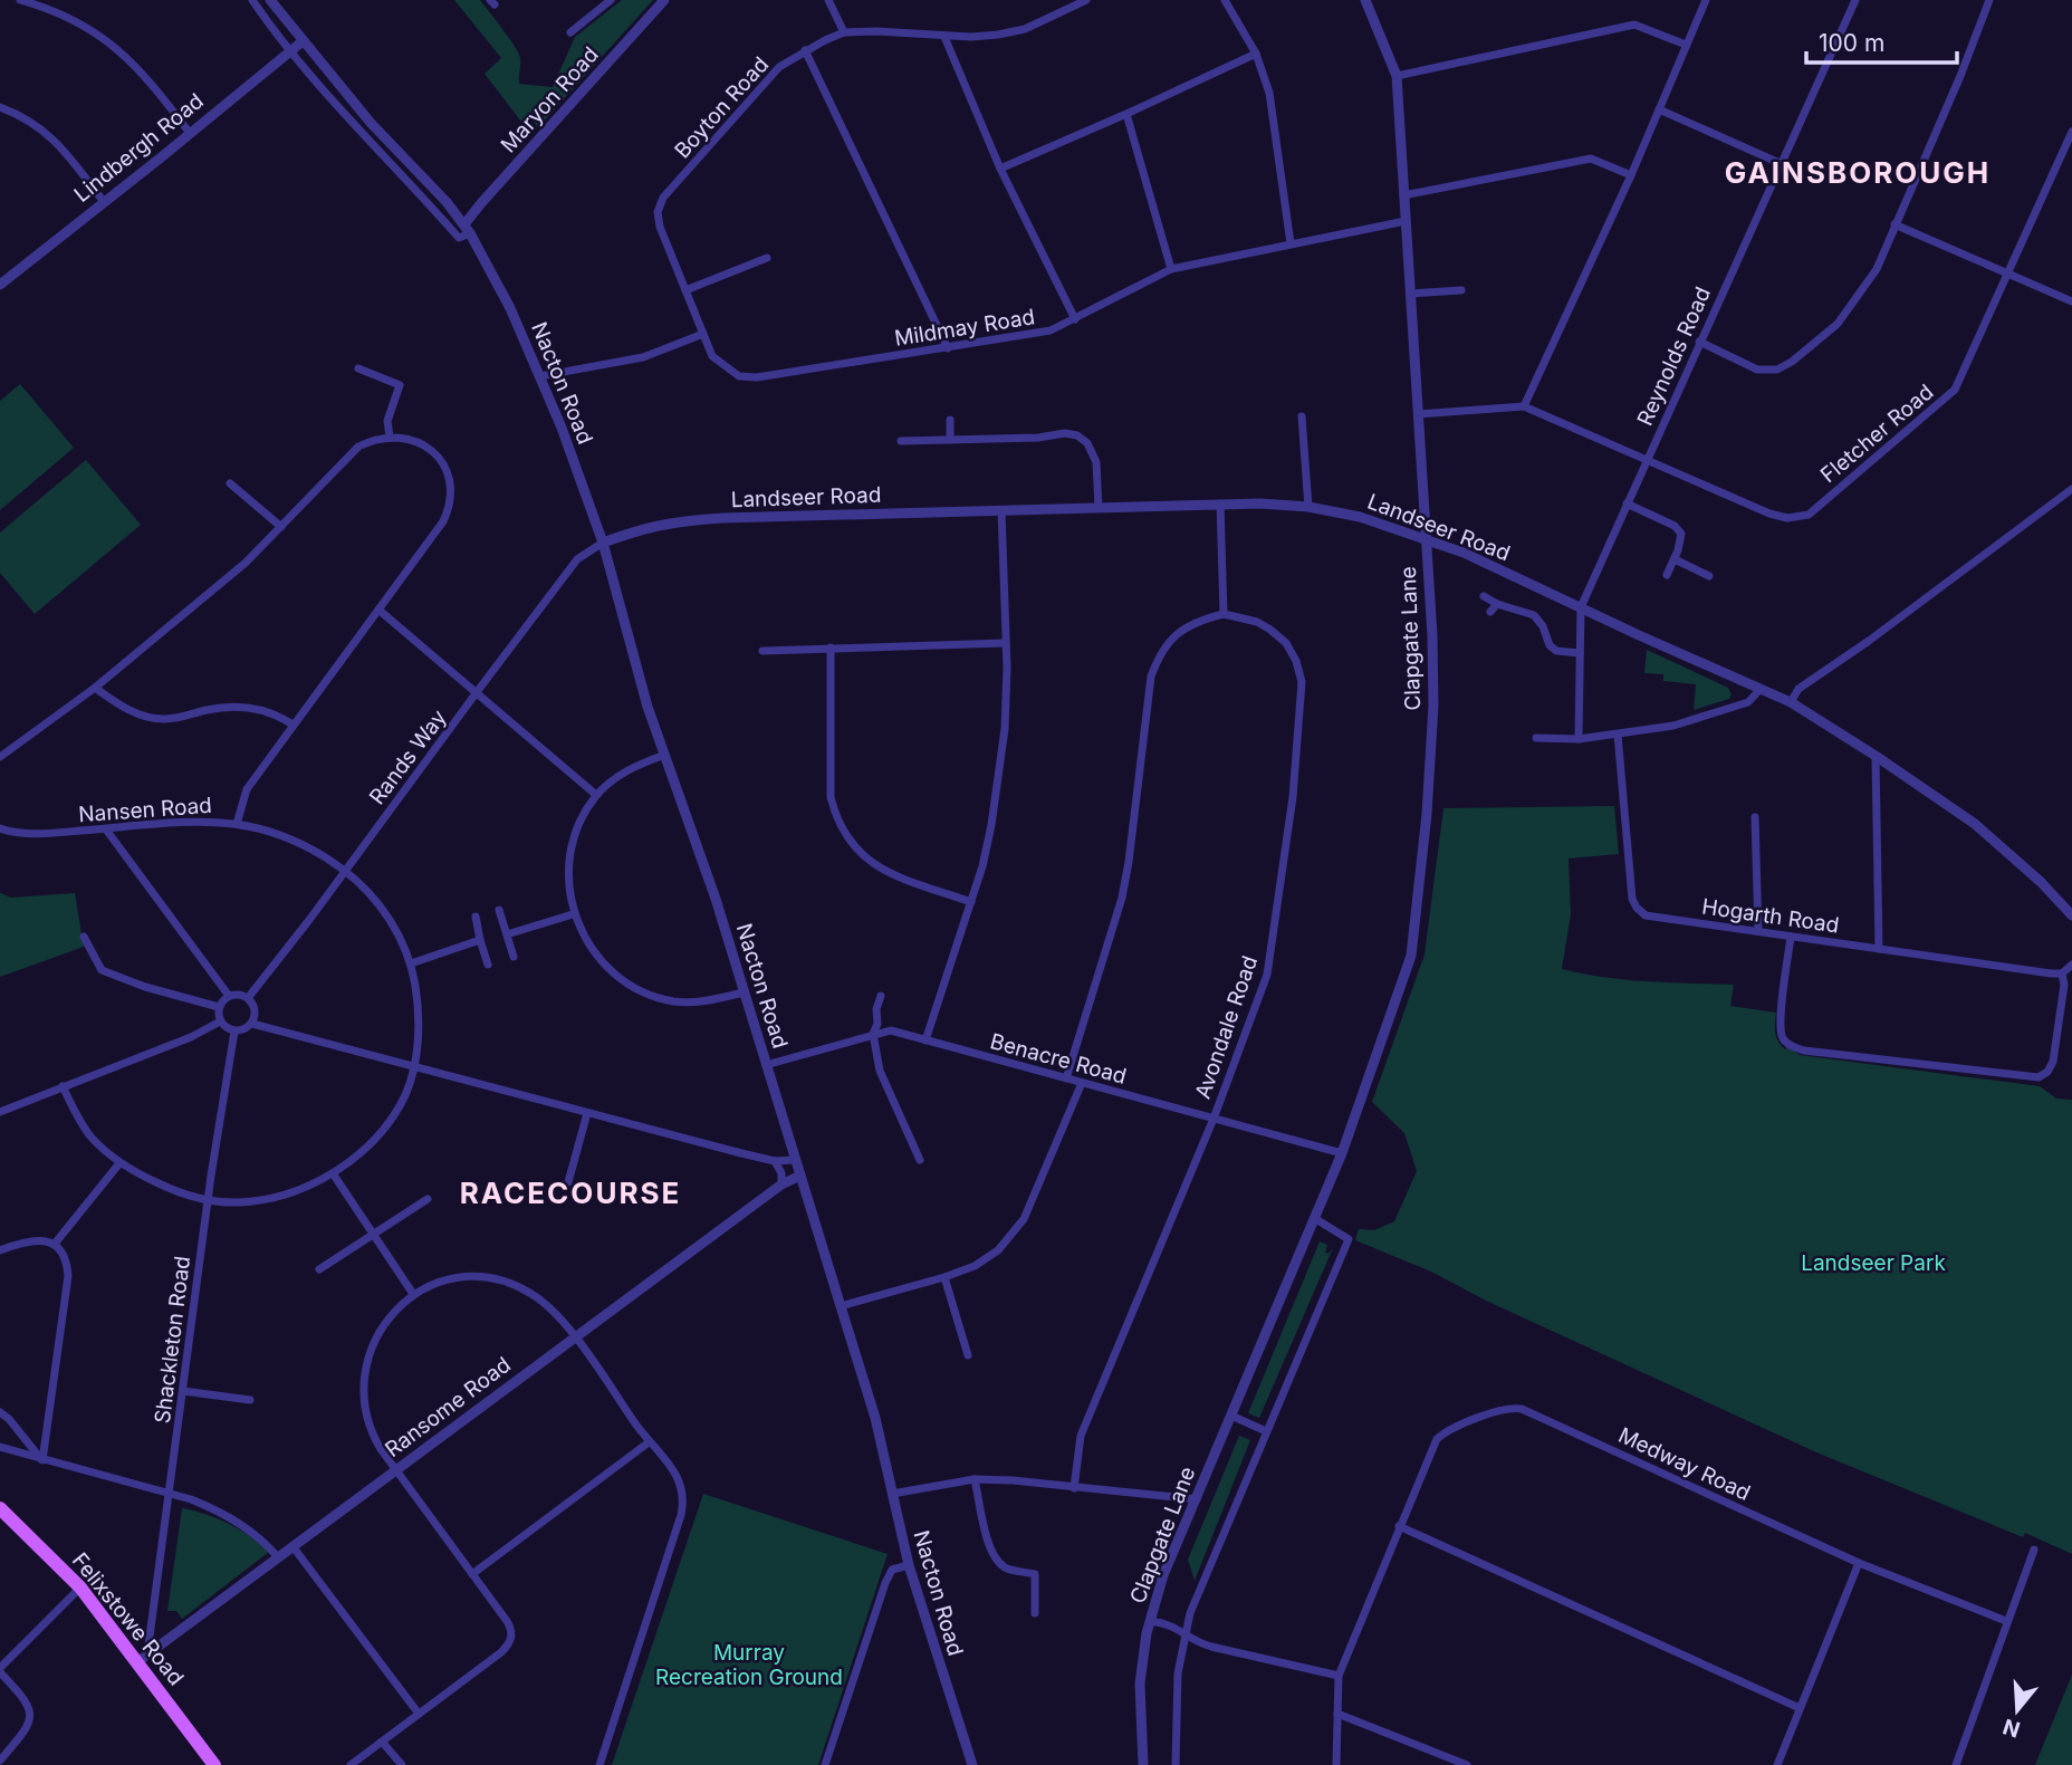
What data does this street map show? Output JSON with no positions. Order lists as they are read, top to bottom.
{
  "streets": {
    "main road": ["Felixstowe Road"],
    "street": [
      "Maryon Road",
      "Boyton Road",
      "Lindbergh Road",
      "Mildmay Road",
      "Reynolds Road",
      "Nacton Road",
      "Fletcher Road",
      "Landseer Road",
      "Clapgate Lane",
      "Rands Way",
      "Nansen Road",
      "Hogarth Road",
      "Avondale Road",
      "Benacre Road",
      "Shackleton Road",
      "Ransome Road",
      "Medway Road"
    ]
  },
  "crossings": [
    ["Maryon Road", "Nacton Road"],
    ["Boyton Road", "Mildmay Road"],
    ["Lindbergh Road", "Nacton Road"],
    ["Mildmay Road", "Clapgate Lane"],
    ["Reynolds Road", "Fletcher Road"],
    ["Reynolds Road", "Landseer Road"],
    ["Nacton Road", "Landseer Road"],
    ["Nacton Road", "Rands Way"],
    ["Nacton Road", "Benacre Road"],
    ["Nacton Road", "Ransome Road"],
    ["Landseer Road", "Clapgate Lane"],
    ["Landseer Road", "Rands Way"],
    ["Clapgate Lane", "Benacre Road"],
    ["Rands Way", "Nansen Road"],
    ["Rands Way", "Shackleton Road"],
    ["Avondale Road", "Benacre Road"],
    ["Shackleton Road", "Ransome Road"],
    ["Shackleton Road", "Felixstowe Road"],
    ["Ransome Road", "Felixstowe Road"]
  ],
  "districts": ["GAINSBOROUGH", "RACECOURSE"],
  "parks": ["Landseer Park", "Murray Recreation Ground"],
  "scale_bar": "100 m",
  "north": "bottom"
}
